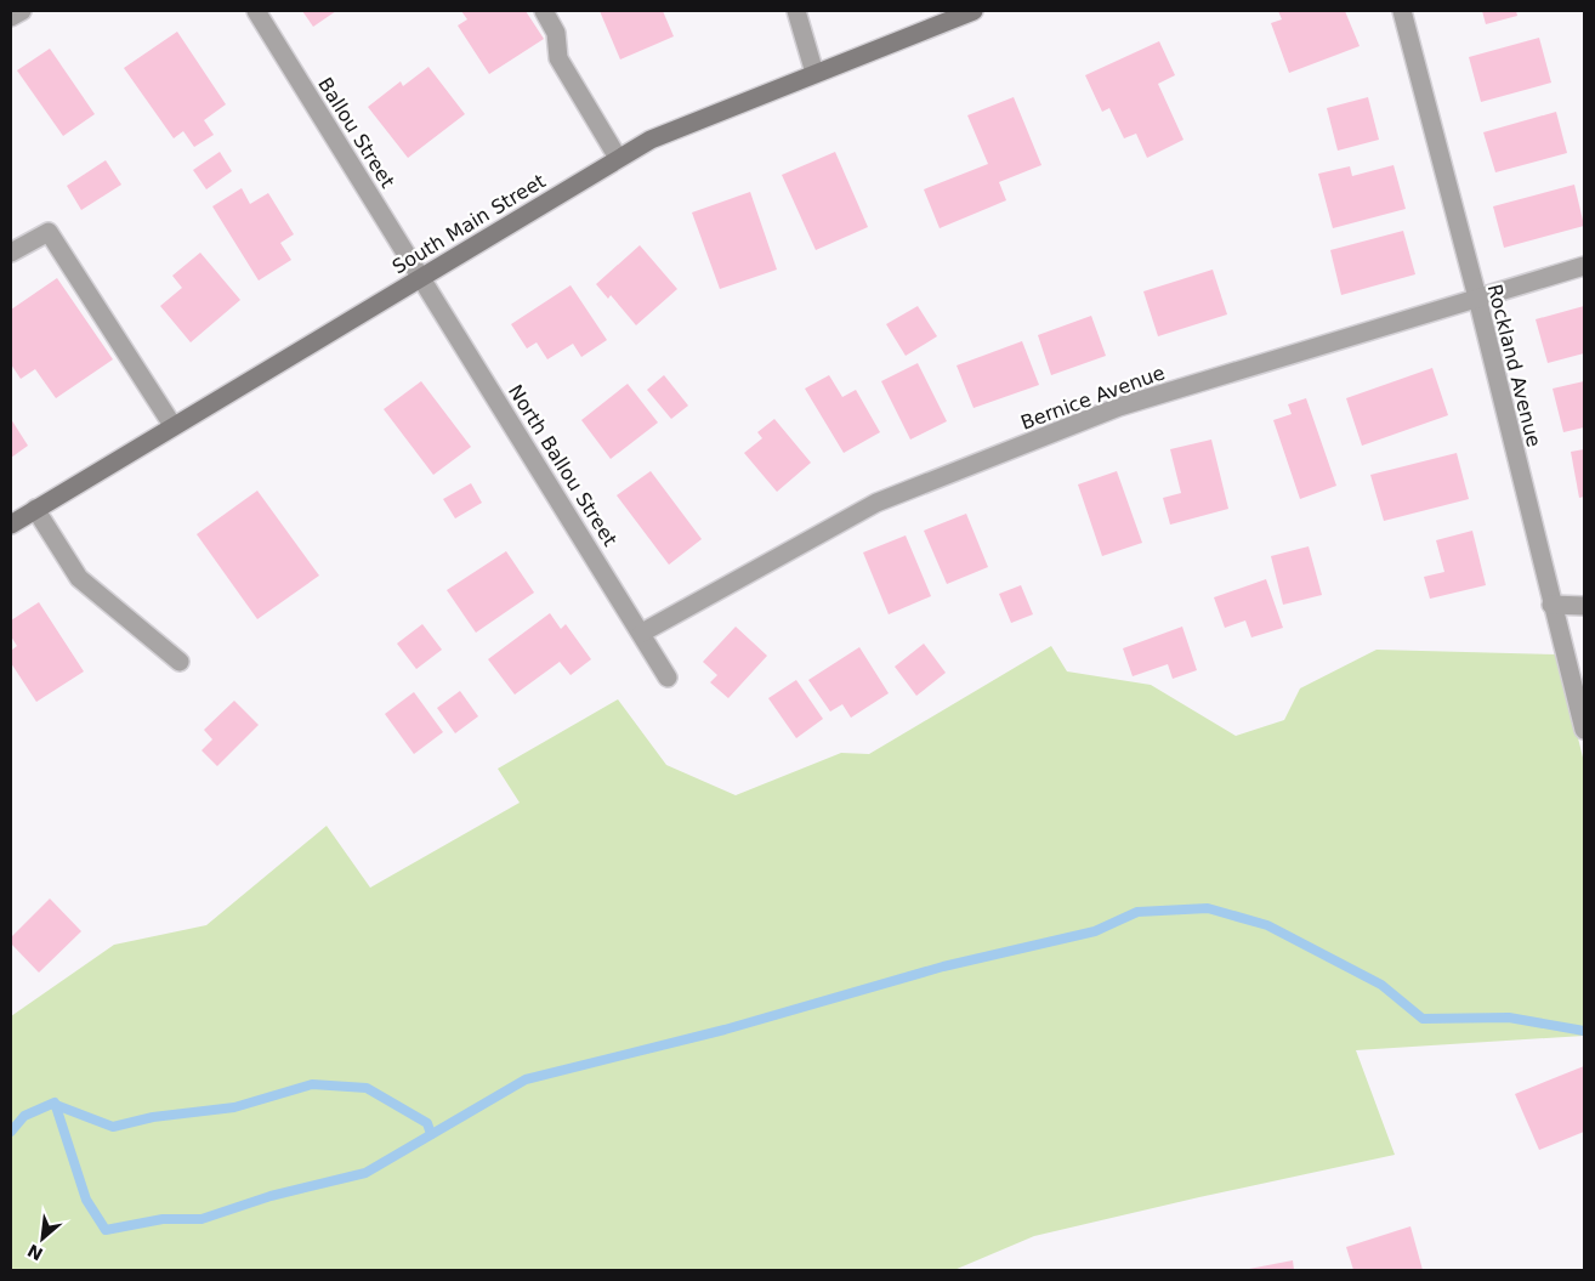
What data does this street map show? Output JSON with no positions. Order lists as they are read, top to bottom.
{
  "streets": {
    "main road": ["South Main Street"],
    "street": [
      "Ballou Street",
      "Rockland Avenue",
      "Bernice Avenue",
      "North Ballou Street"
    ]
  },
  "crossings": [
    ["Ballou Street", "South Main Street"],
    ["Ballou Street", "North Ballou Street"],
    ["South Main Street", "North Ballou Street"],
    ["Rockland Avenue", "Bernice Avenue"],
    ["Bernice Avenue", "North Ballou Street"]
  ],
  "north": "bottom left"
}
